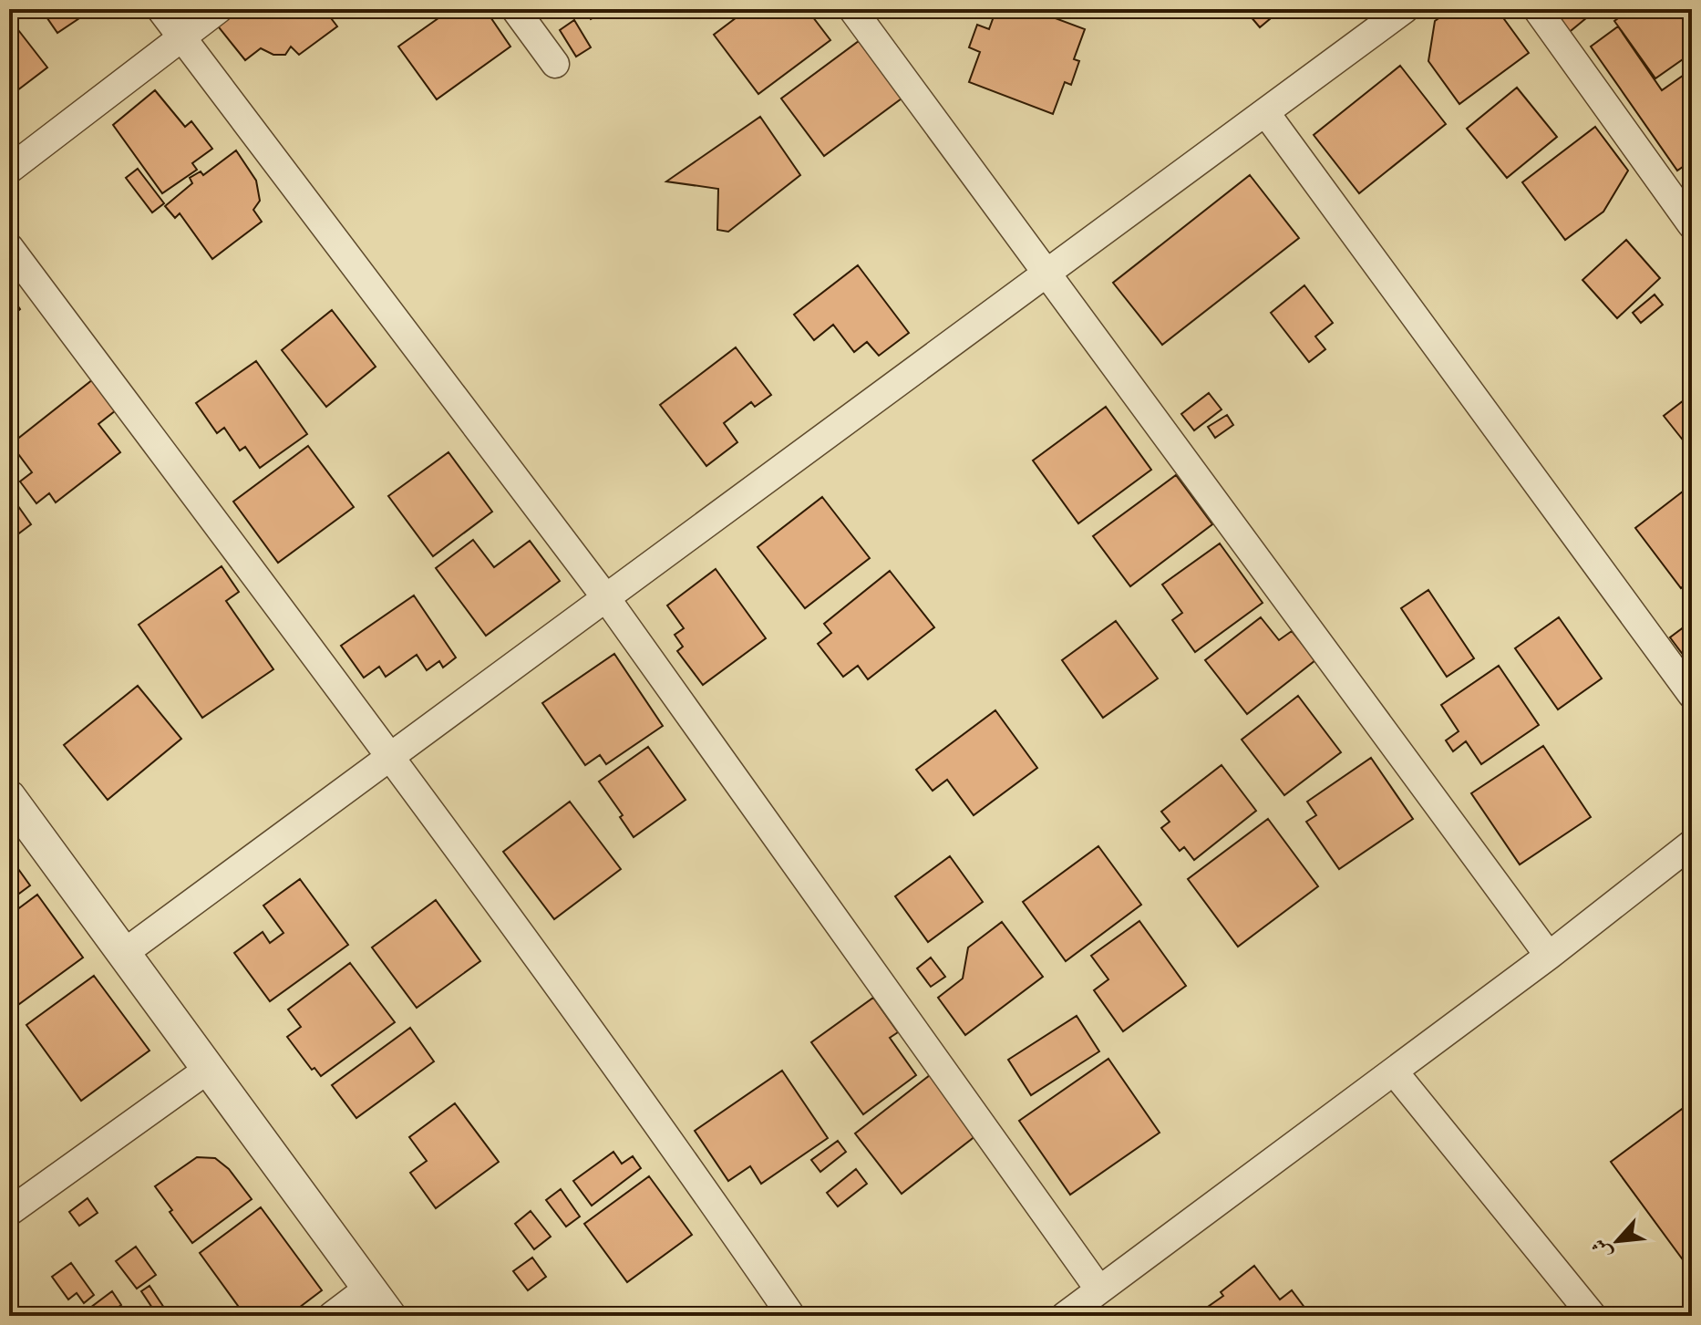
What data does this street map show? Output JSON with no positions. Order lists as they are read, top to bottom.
{
  "north": "bottom left"
}
